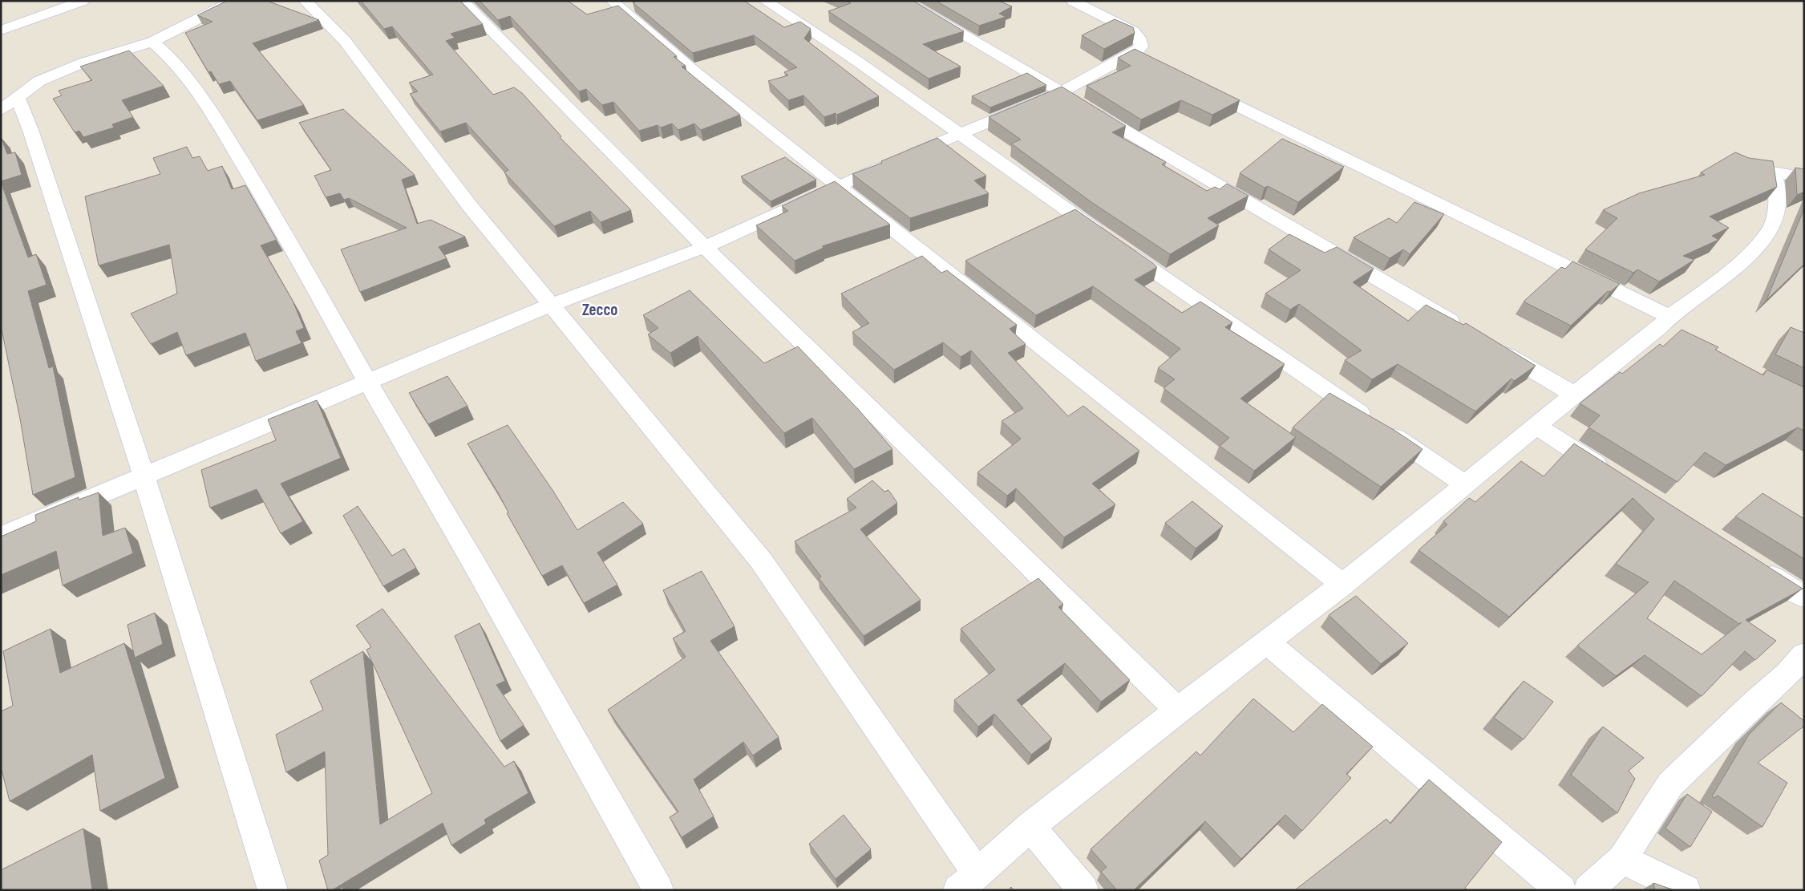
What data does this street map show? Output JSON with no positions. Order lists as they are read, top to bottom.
{
  "districts": ["Zecco"]
}
